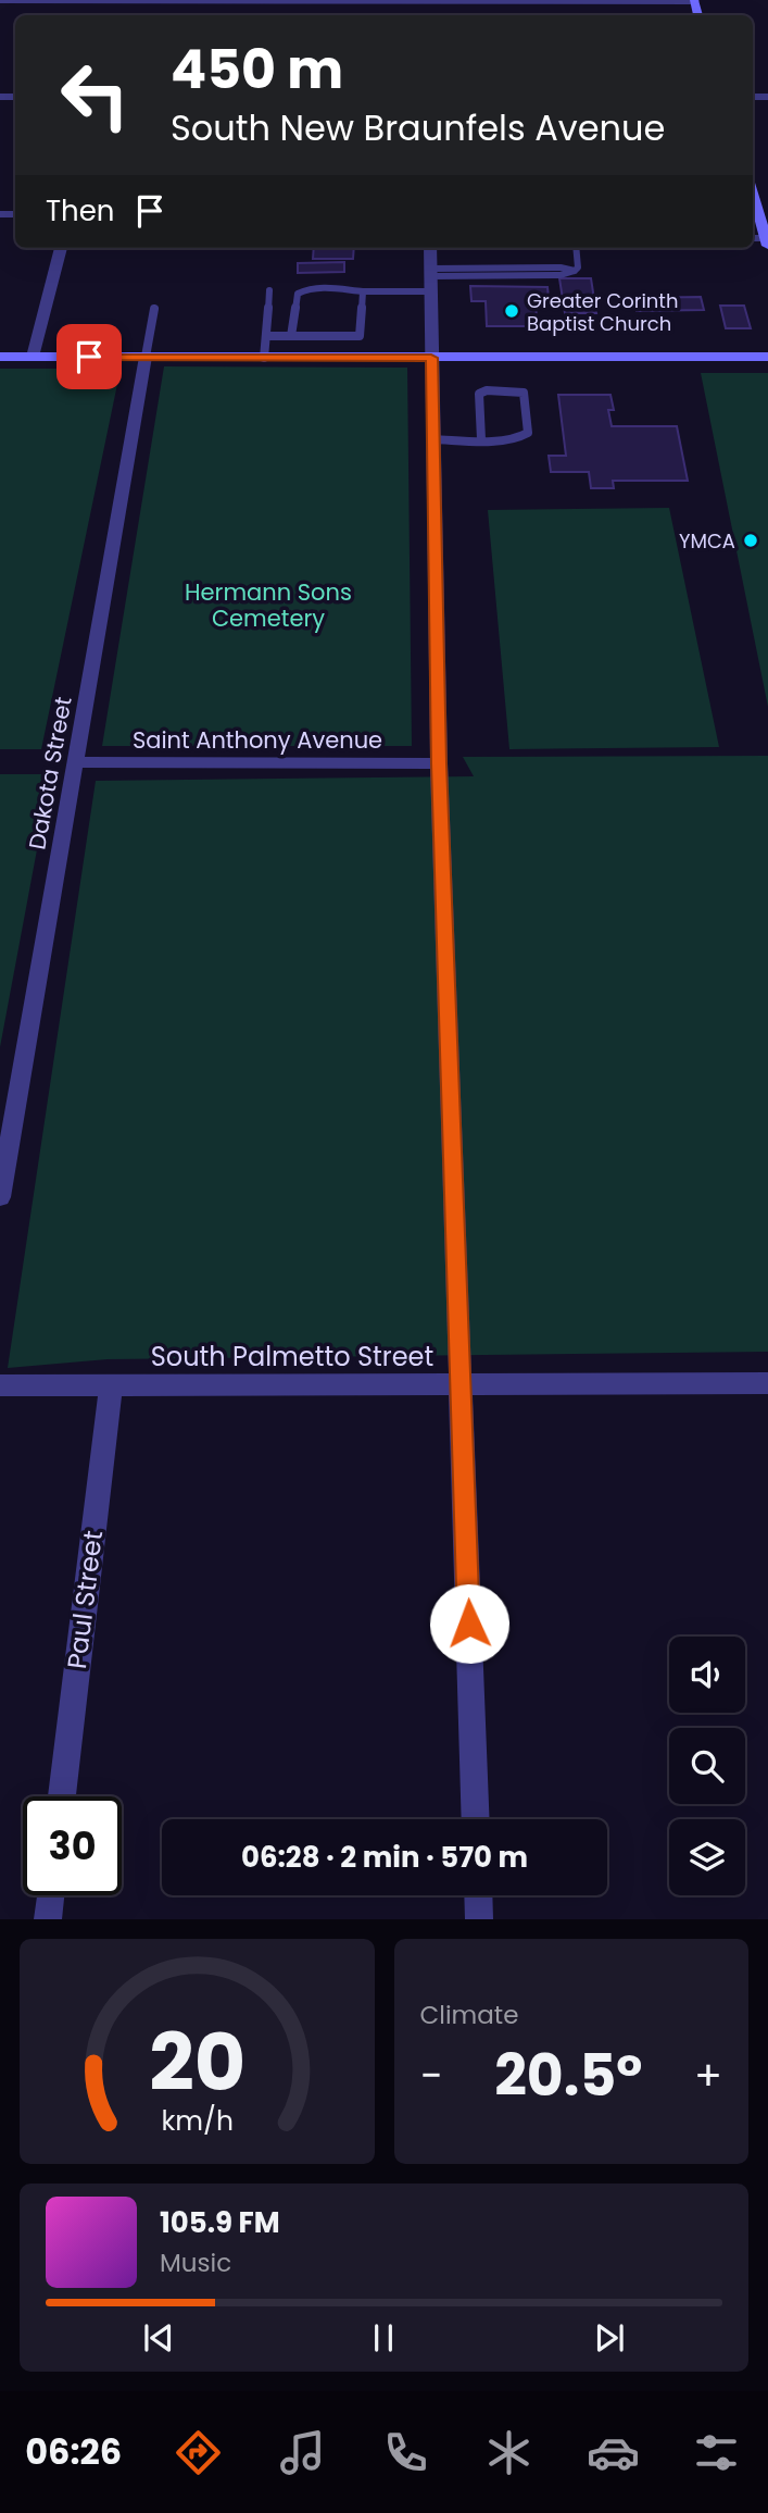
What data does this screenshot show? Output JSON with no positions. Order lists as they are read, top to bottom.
{
  "streets": {
    "street": [
      "Saint Anthony Avenue",
      "Dakota Street",
      "South Palmetto Street",
      "Paul Street"
    ]
  },
  "crossings": [
    ["Saint Anthony Avenue", "Dakota Street"],
    ["South Palmetto Street", "Paul Street"]
  ],
  "parks": ["Hermann Sons Cemetery"],
  "places": ["Greater Corinth Baptist Church", "YMCA"],
  "page": {
    "turn": ["450 m", "South New Braunfels Avenue"],
    "then": "Then",
    "limit": "30",
    "trip": "06:28 · 2 min · 570 m",
    "tile": "Climate",
    "heat": ["−", "20.5°", "+"],
    "song": ["105.9 FM", "Music"],
    "tabs": "06:26",
    "gauge": ["20", "km/h"]
  }
}
